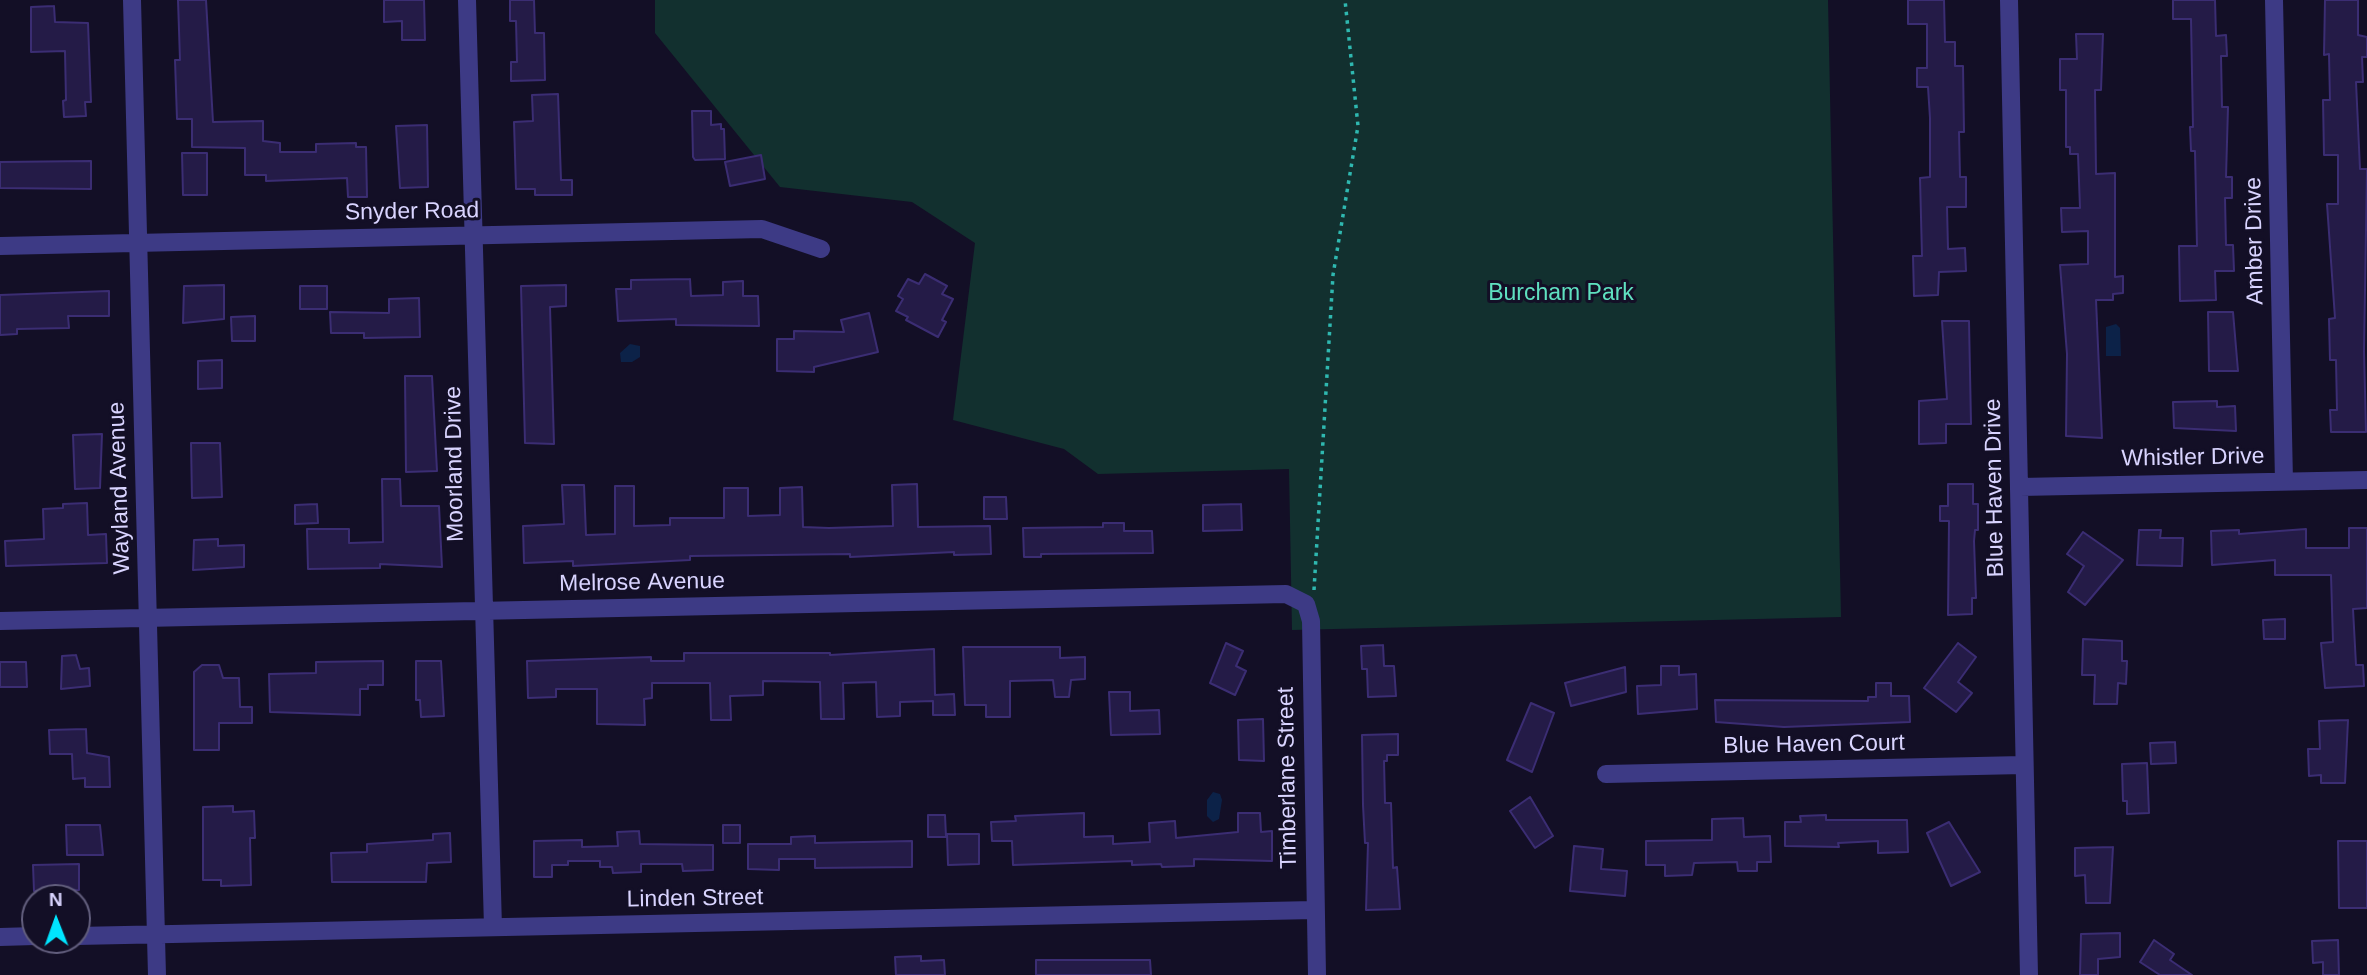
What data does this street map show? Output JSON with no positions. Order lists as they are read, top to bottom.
{
  "streets": {
    "street": [
      "Snyder Road",
      "Amber Drive",
      "Whistler Drive",
      "Moorland Drive",
      "Wayland Avenue",
      "Blue Haven Drive",
      "Melrose Avenue",
      "Blue Haven Court",
      "Timberlane Street",
      "Linden Street"
    ]
  },
  "crossings": [
    ["Snyder Road", "Moorland Drive"],
    ["Snyder Road", "Wayland Avenue"],
    ["Amber Drive", "Whistler Drive"],
    ["Whistler Drive", "Blue Haven Drive"],
    ["Moorland Drive", "Melrose Avenue"],
    ["Moorland Drive", "Linden Street"],
    ["Wayland Avenue", "Melrose Avenue"],
    ["Wayland Avenue", "Linden Street"],
    ["Blue Haven Drive", "Blue Haven Court"],
    ["Melrose Avenue", "Timberlane Street"],
    ["Timberlane Street", "Linden Street"]
  ],
  "parks": ["Burcham Park"],
  "north": "top"
}
